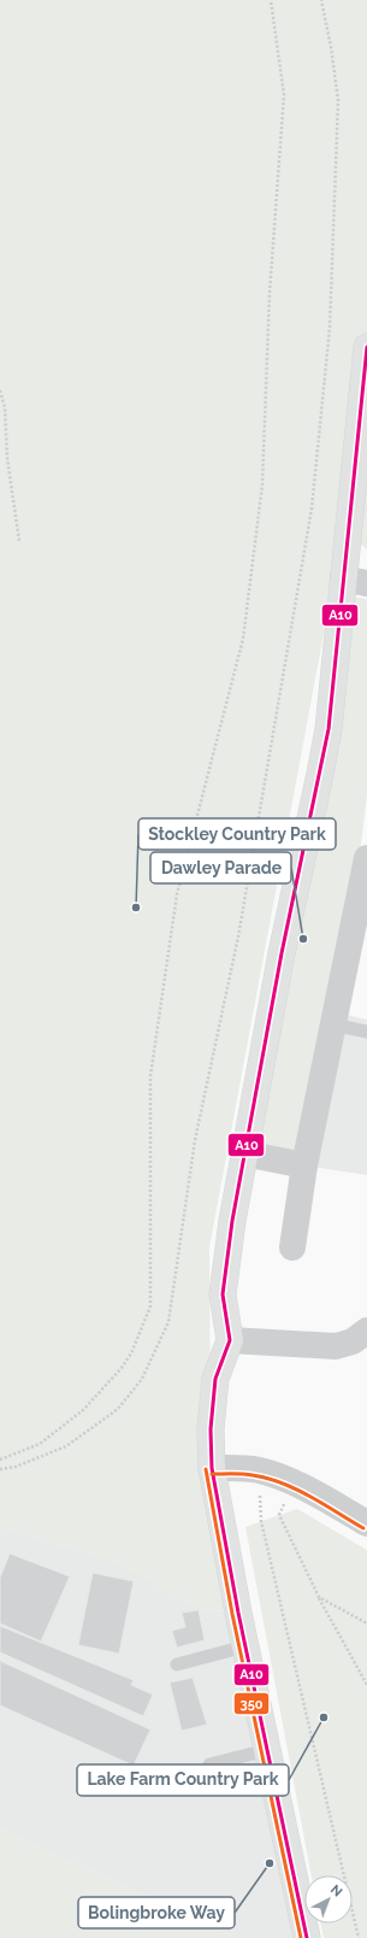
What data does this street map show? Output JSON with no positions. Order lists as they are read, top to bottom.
{
  "places": [
    "Stockley Country Park",
    "Dawley Parade",
    "Lake Farm Country Park",
    "Bolingbroke Way"
  ],
  "lines": ["transit line A10", "transit line 350"],
  "north": "top right"
}
